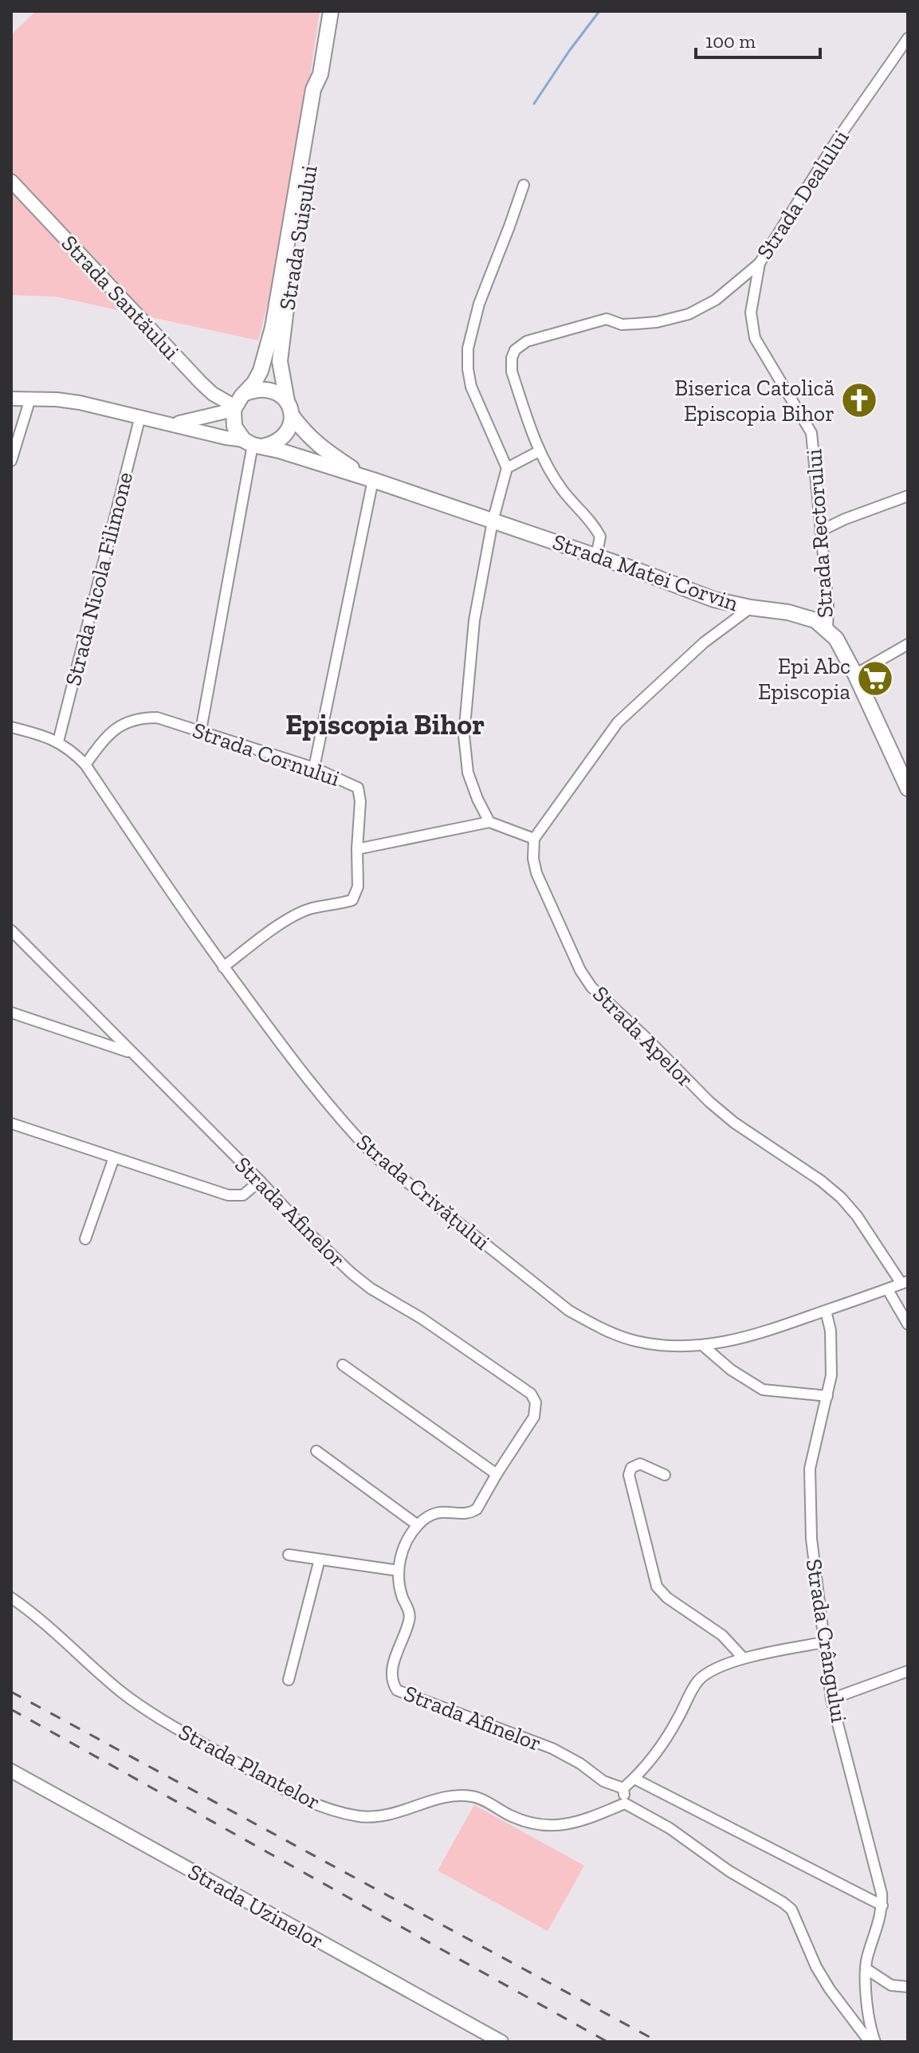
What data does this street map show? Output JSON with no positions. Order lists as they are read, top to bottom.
{
  "streets": {
    "main road": ["Strada Suișului", "Strada Matei Corvin"],
    "street": [
      "Strada Dealului",
      "Strada Santăului",
      "Strada Rectorului",
      "Strada Nicola Filimone",
      "Strada Cornului",
      "Strada Apelor",
      "Strada Crivățului",
      "Strada Afinelor",
      "Strada Crângului",
      "Strada Plantelor",
      "Strada Uzinelor"
    ]
  },
  "crossings": [
    ["Strada Dealului", "Strada Rectorului"],
    ["Strada Dealului", "Strada Matei Corvin"],
    ["Strada Suișului", "Strada Santăului"],
    ["Strada Suișului", "Strada Matei Corvin"],
    ["Strada Santăului", "Strada Matei Corvin"],
    ["Strada Rectorului", "Strada Matei Corvin"],
    ["Strada Matei Corvin", "Strada Nicola Filimone"],
    ["Strada Nicola Filimone", "Strada Crivățului"],
    ["Strada Cornului", "Strada Crivățului"],
    ["Strada Apelor", "Strada Crivățului"],
    ["Strada Crivățului", "Strada Crângului"]
  ],
  "districts": ["Episcopia Bihor"],
  "places": {
    "church": ["Biserica Catolică Episcopia Bihor"],
    "supermarket": ["Epi Abc Episcopia"]
  },
  "scale_bar": "100 m"
}
